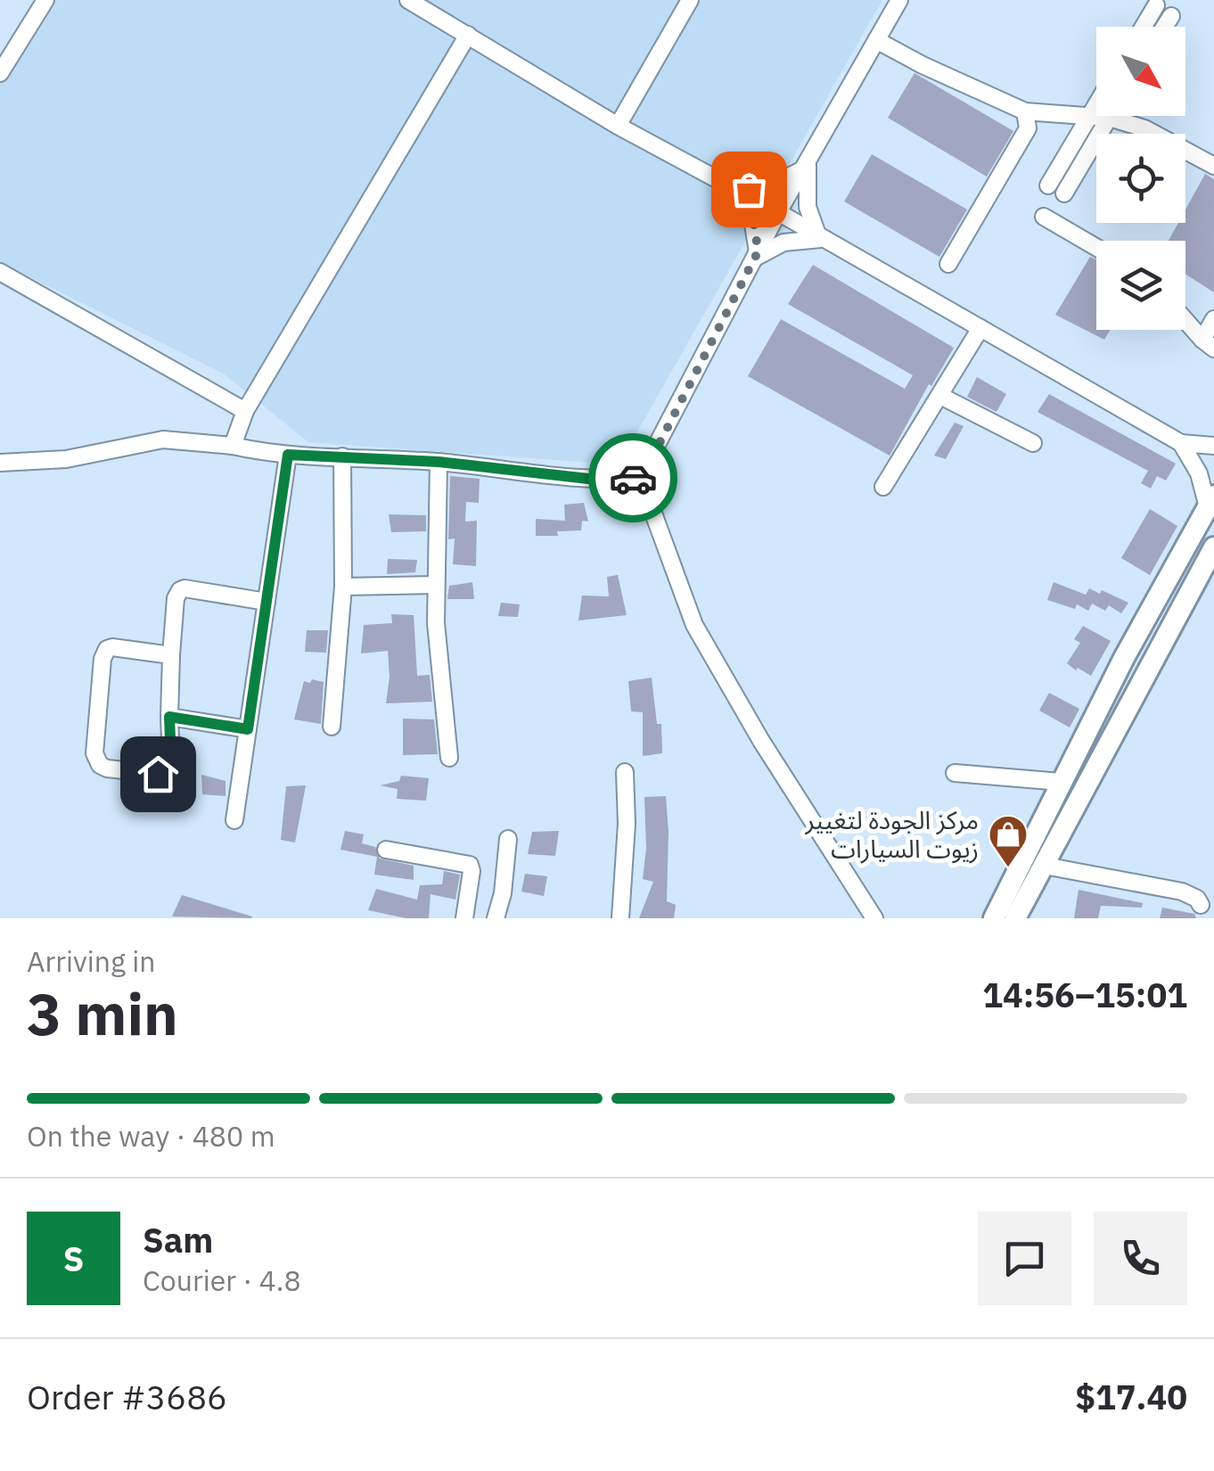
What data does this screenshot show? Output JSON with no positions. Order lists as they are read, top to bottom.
{
  "places": {
    "shop": ["مركز الجودة لتغيير زيوت السيارات"]
  },
  "north": "bottom right",
  "page": {
    "heading": ["3 min", "Arriving in", "14:56–15:01"],
    "panel": [
      "Sam",
      "Courier · 4.8",
      "Order #3686",
      "$17.40"
    ],
    "bar": "On the way · 480 m",
    "round": "S"
  }
}
